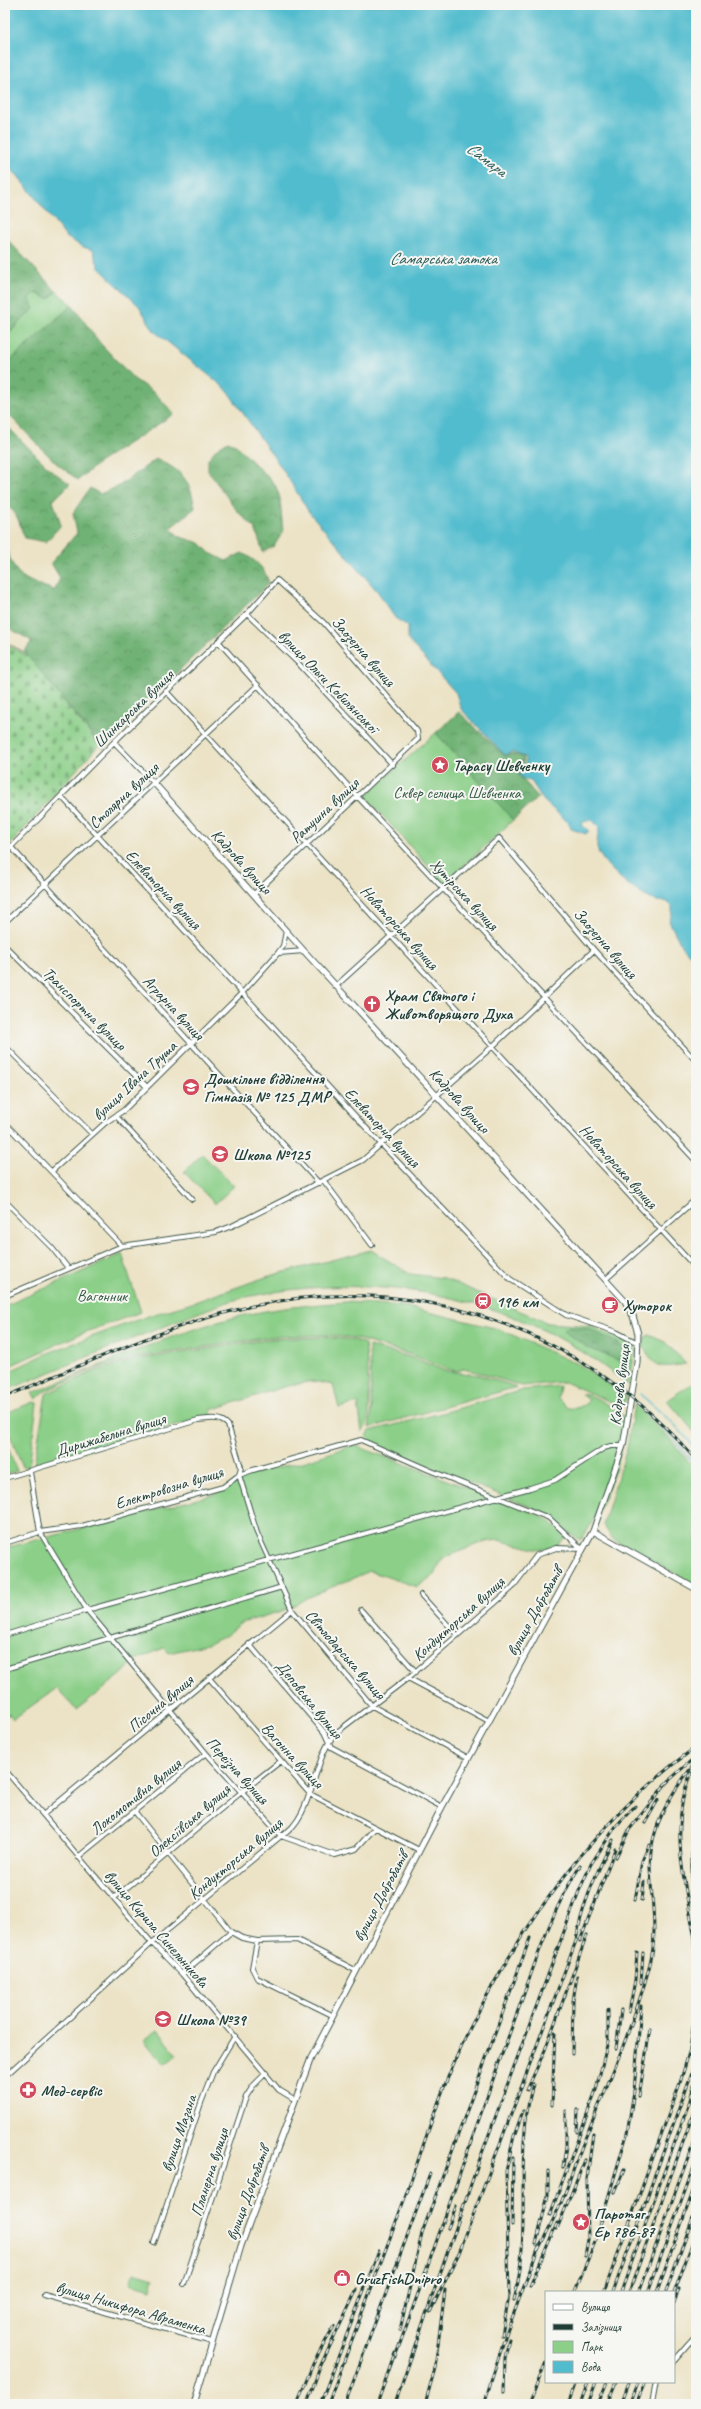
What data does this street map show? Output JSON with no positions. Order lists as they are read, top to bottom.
{
  "streets": {
    "street": [
      "Заозерна вулиця",
      "вулиця Ольги Кобилянської",
      "Шинкарська вулиця",
      "Столярна вулиця",
      "Ратушна вулиця",
      "Кадрова вулиця",
      "Елеваторна вулиця",
      "Хутірська вулиця",
      "Новаторська вулиця",
      "Аграрна вулиця",
      "Транспортна вулиця",
      "вулиця Івана Труша",
      "Дирижабельна вулиця",
      "Електровозна вулиця",
      "вулиця Добробатів",
      "Кондукторська вулиця",
      "Світлодарська вулиця",
      "Деповська вулиця",
      "Пісочна вулиця",
      "Вагонна вулиця",
      "Переїзна вулиця",
      "Локомотивна вулиця",
      "Олексіївська вулиця",
      "вулиця Кирила Синельникова",
      "вулиця Мазана",
      "Планерна вулиця",
      "вулиця Никифора Авраменка"
    ]
  },
  "crossings": [
    ["Заозерна вулиця", "Шинкарська вулиця"],
    ["Заозерна вулиця", "Ратушна вулиця"],
    ["Заозерна вулиця", "Хутірська вулиця"],
    ["вулиця Ольги Кобилянської", "Шинкарська вулиця"],
    ["вулиця Ольги Кобилянської", "Ратушна вулиця"],
    ["Шинкарська вулиця", "Кадрова вулиця"],
    ["Шинкарська вулиця", "Елеваторна вулиця"],
    ["Шинкарська вулиця", "Хутірська вулиця"],
    ["Шинкарська вулиця", "Новаторська вулиця"],
    ["Шинкарська вулиця", "Аграрна вулиця"],
    ["Столярна вулиця", "Кадрова вулиця"],
    ["Столярна вулиця", "Елеваторна вулиця"],
    ["Столярна вулиця", "Хутірська вулиця"],
    ["Столярна вулиця", "Новаторська вулиця"],
    ["Столярна вулиця", "Аграрна вулиця"],
    ["Ратушна вулиця", "Кадрова вулиця"],
    ["Ратушна вулиця", "Хутірська вулиця"],
    ["Ратушна вулиця", "Новаторська вулиця"],
    ["Кадрова вулиця", "Елеваторна вулиця"],
    ["Кадрова вулиця", "вулиця Івана Труша"],
    ["Кадрова вулиця", "вулиця Добробатів"],
    ["Елеваторна вулиця", "вулиця Івана Труша"],
    ["Аграрна вулиця", "вулиця Івана Труша"],
    ["Транспортна вулиця", "вулиця Івана Труша"],
    ["Дирижабельна вулиця", "Світлодарська вулиця"],
    ["Електровозна вулиця", "Світлодарська вулиця"],
    ["Електровозна вулиця", "Переїзна вулиця"],
    ["вулиця Добробатів", "Кондукторська вулиця"],
    ["вулиця Добробатів", "Світлодарська вулиця"],
    ["вулиця Добробатів", "Деповська вулиця"],
    ["вулиця Добробатів", "Вагонна вулиця"],
    ["вулиця Добробатів", "вулиця Кирила Синельникова"],
    ["вулиця Добробатів", "вулиця Никифора Авраменка"],
    ["Кондукторська вулиця", "Світлодарська вулиця"],
    ["Кондукторська вулиця", "Деповська вулиця"],
    ["Кондукторська вулиця", "Вагонна вулиця"],
    ["Кондукторська вулиця", "Переїзна вулиця"],
    ["Кондукторська вулиця", "вулиця Кирила Синельникова"],
    ["Світлодарська вулиця", "Пісочна вулиця"],
    ["Деповська вулиця", "Пісочна вулиця"],
    ["Пісочна вулиця", "Вагонна вулиця"],
    ["Пісочна вулиця", "Переїзна вулиця"],
    ["Пісочна вулиця", "вулиця Кирила Синельникова"],
    ["Вагонна вулиця", "Переїзна вулиця"],
    ["Вагонна вулиця", "Олексіївська вулиця"],
    ["Переїзна вулиця", "Локомотивна вулиця"],
    ["Переїзна вулиця", "Олексіївська вулиця"],
    ["Локомотивна вулиця", "вулиця Кирила Синельникова"],
    ["Олексіївська вулиця", "вулиця Кирила Синельникова"],
    ["вулиця Кирила Синельникова", "вулиця Мазана"],
    ["вулиця Кирила Синельникова", "Планерна вулиця"]
  ],
  "water": ["Самара", "Самарська затока"],
  "parks": ["Сквер селища Шевченка", "Вагонник"],
  "places": {
    "place": ["Тарасу Шевченку", "Паротяг Ер 786-87"],
    "church": ["Храм Святого і Животворящого Духа"],
    "school or university": ["Дошкільне відділення Гімназія № 125 ДМР", "Школа №125", "Школа №39"],
    "station": ["196 км"],
    "cafe": ["Хуторок"],
    "pharmacy": ["Мед-сервіс"],
    "shop": ["GruzFishDnipro"]
  },
  "legend": [
    "Вулиця",
    "Залізниця",
    "Парк",
    "Вода"
  ]
}
